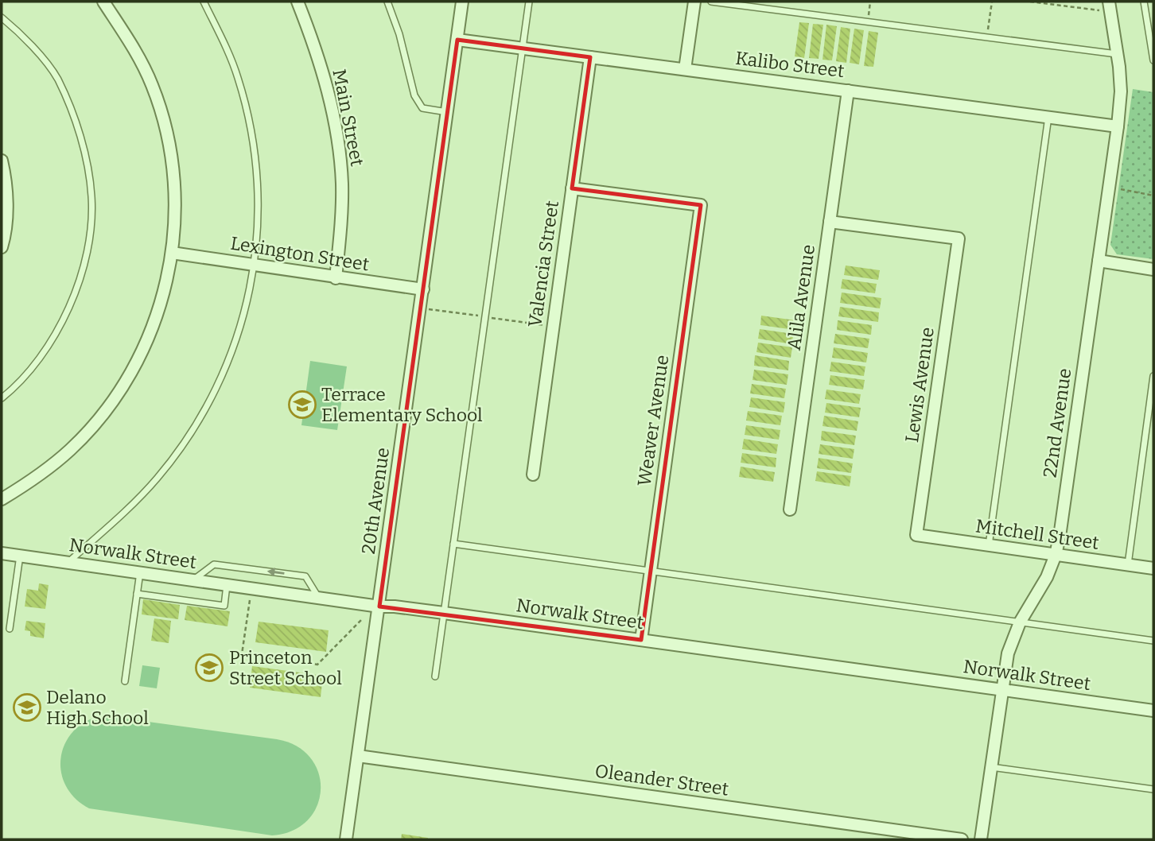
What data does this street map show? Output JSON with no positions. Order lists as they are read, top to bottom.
{
  "streets": {
    "street": [
      "Kalibo Street",
      "Main Street",
      "Lexington Street",
      "Valencia Street",
      "Alila Avenue",
      "Lewis Avenue",
      "Weaver Avenue",
      "22nd Avenue",
      "20th Avenue",
      "Mitchell Street",
      "Norwalk Street",
      "Oleander Street"
    ]
  },
  "crossings": [
    ["Kalibo Street", "Valencia Street"],
    ["Kalibo Street", "Alila Avenue"],
    ["Kalibo Street", "22nd Avenue"],
    ["Kalibo Street", "20th Avenue"],
    ["Main Street", "Lexington Street"],
    ["Lexington Street", "20th Avenue"],
    ["Valencia Street", "Weaver Avenue"],
    ["Alila Avenue", "Lewis Avenue"],
    ["Lewis Avenue", "Mitchell Street"],
    ["Weaver Avenue", "Norwalk Street"],
    ["22nd Avenue", "Mitchell Street"],
    ["22nd Avenue", "Norwalk Street"],
    ["20th Avenue", "Norwalk Street"],
    ["20th Avenue", "Oleander Street"]
  ],
  "places": {
    "school or university": ["Terrace Elementary School", "Princeton Street School", "Delano High School"]
  }
}
